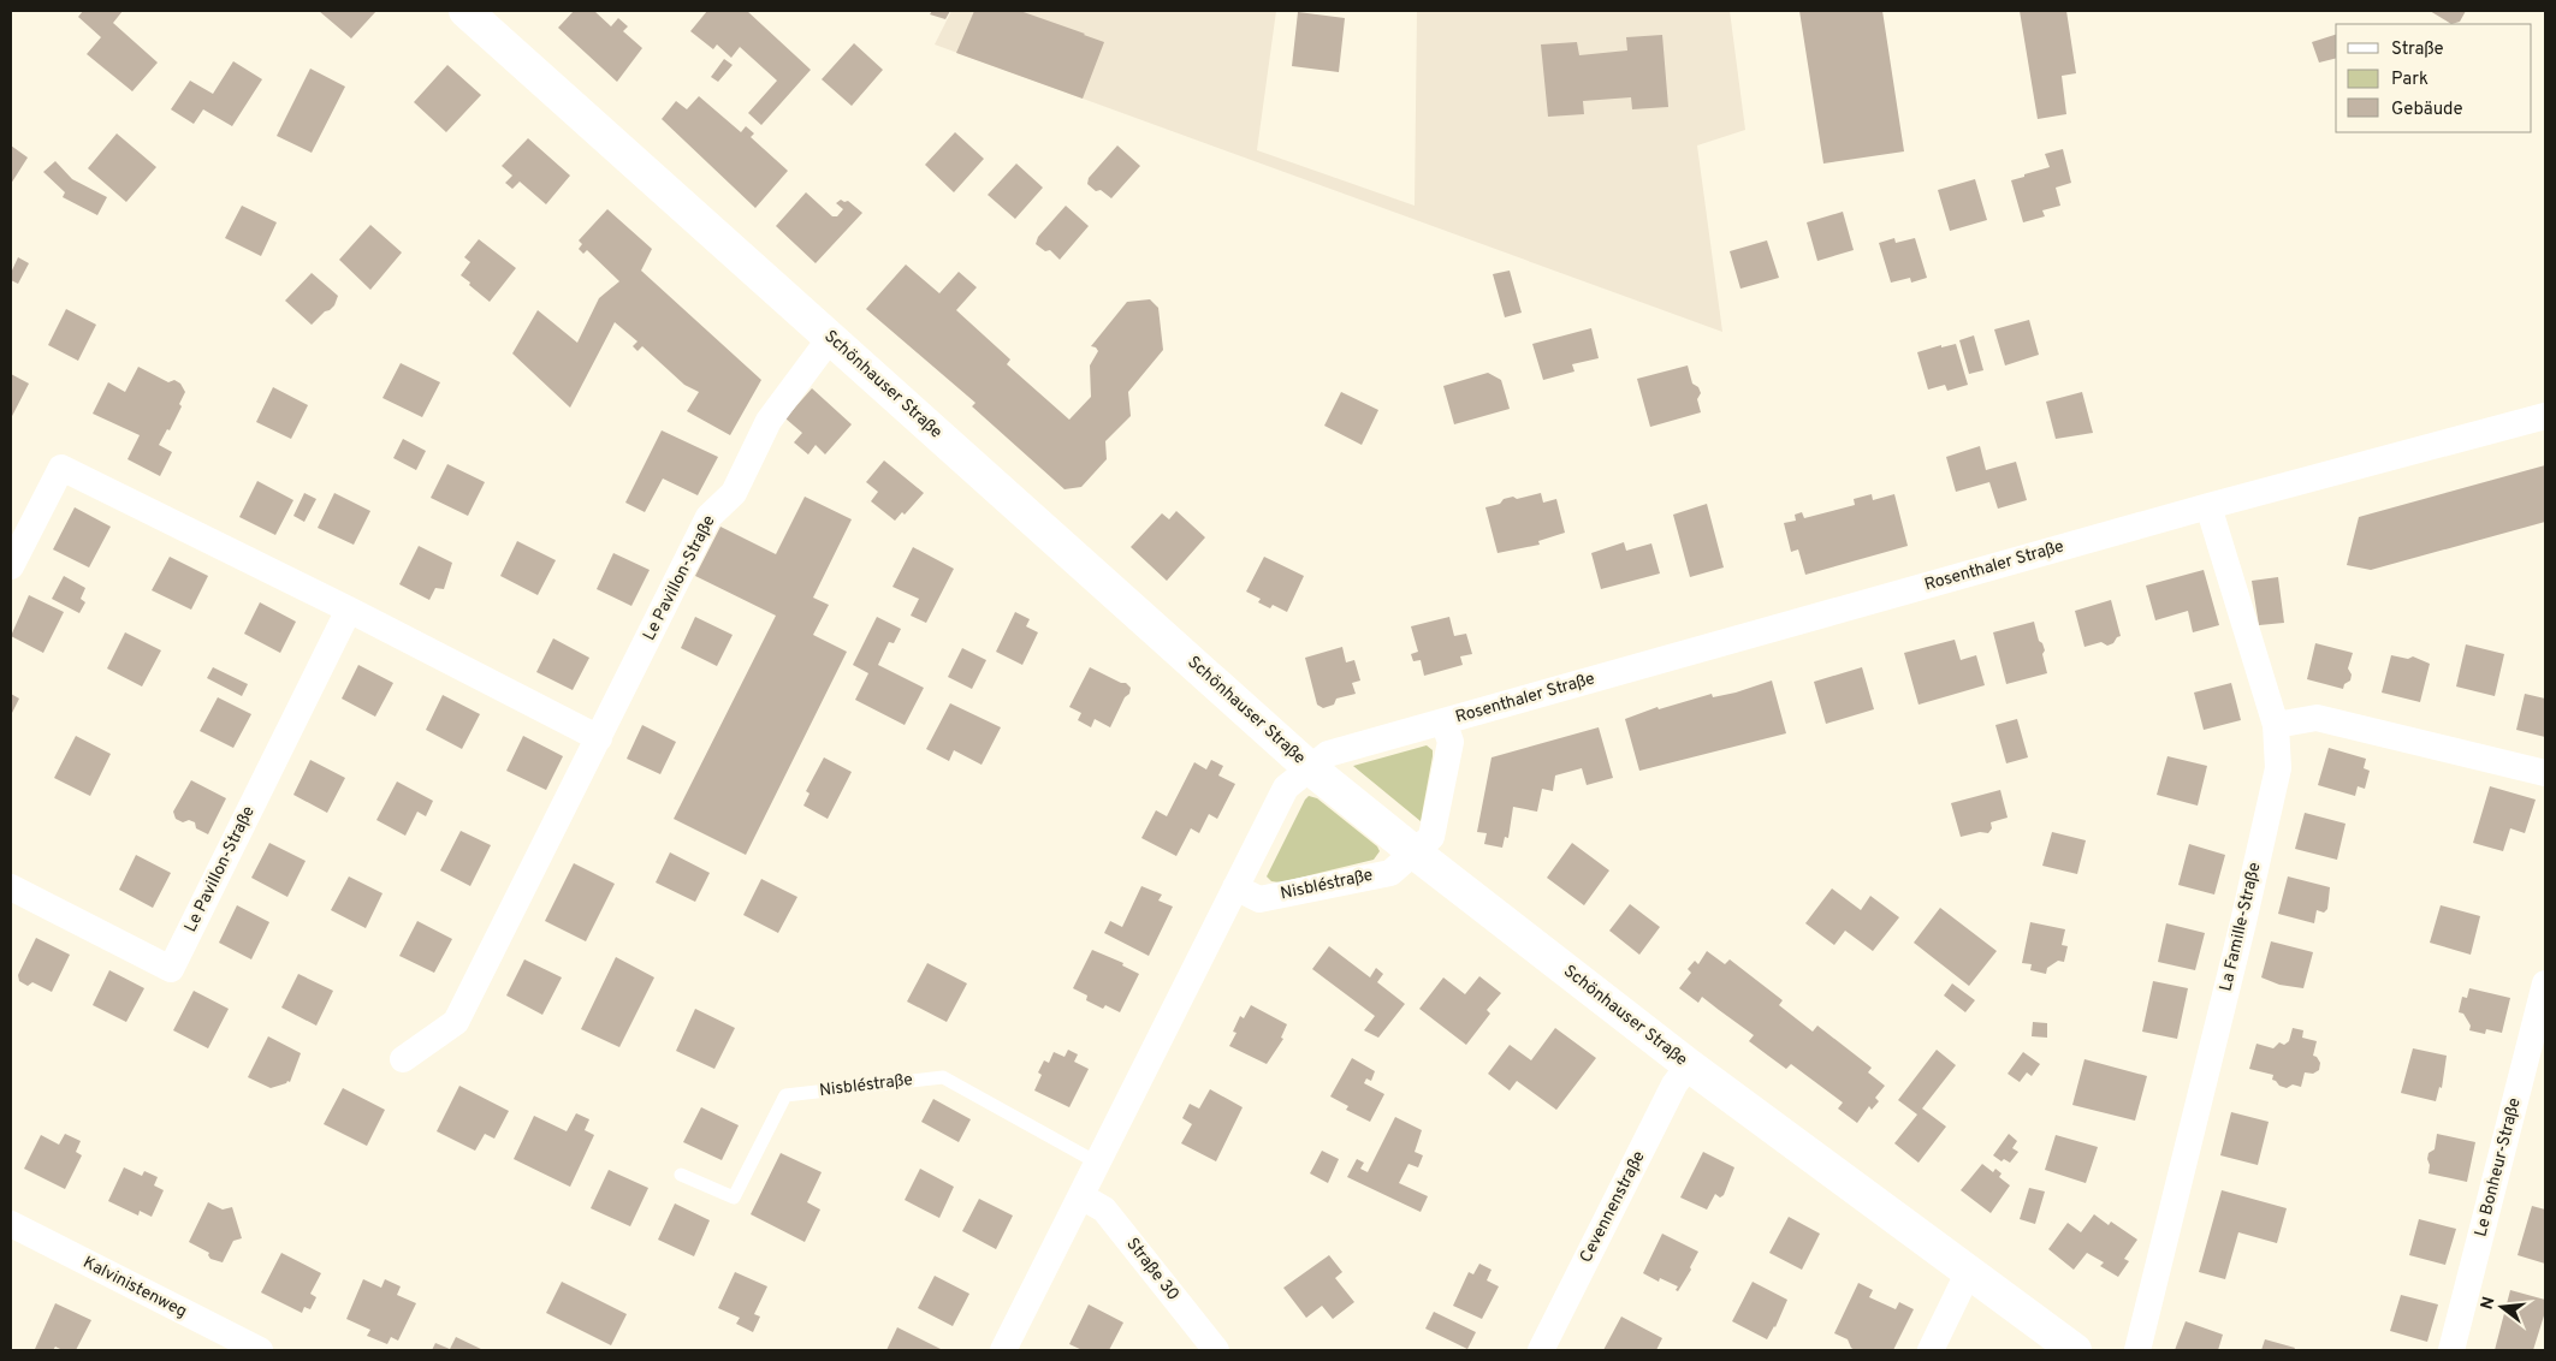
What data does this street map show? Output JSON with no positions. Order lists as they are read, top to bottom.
{
  "streets": {
    "street": [
      "Schönhauser Straße",
      "Rosenthaler Straße",
      "Le Pavillon-Straße",
      "Nisbléstraße",
      "La Famille-Straße",
      "Le Bonheur-Straße",
      "Cevennenstraße",
      "Straße 30",
      "Kalvinistenweg"
    ]
  },
  "crossings": [
    ["Schönhauser Straße", "Rosenthaler Straße"],
    ["Schönhauser Straße", "Le Pavillon-Straße"],
    ["Schönhauser Straße", "Nisbléstraße"],
    ["Schönhauser Straße", "Cevennenstraße"],
    ["Rosenthaler Straße", "Nisbléstraße"],
    ["Rosenthaler Straße", "La Famille-Straße"]
  ],
  "legend": ["Straße", "Park", "Gebäude"],
  "north": "left"
}
